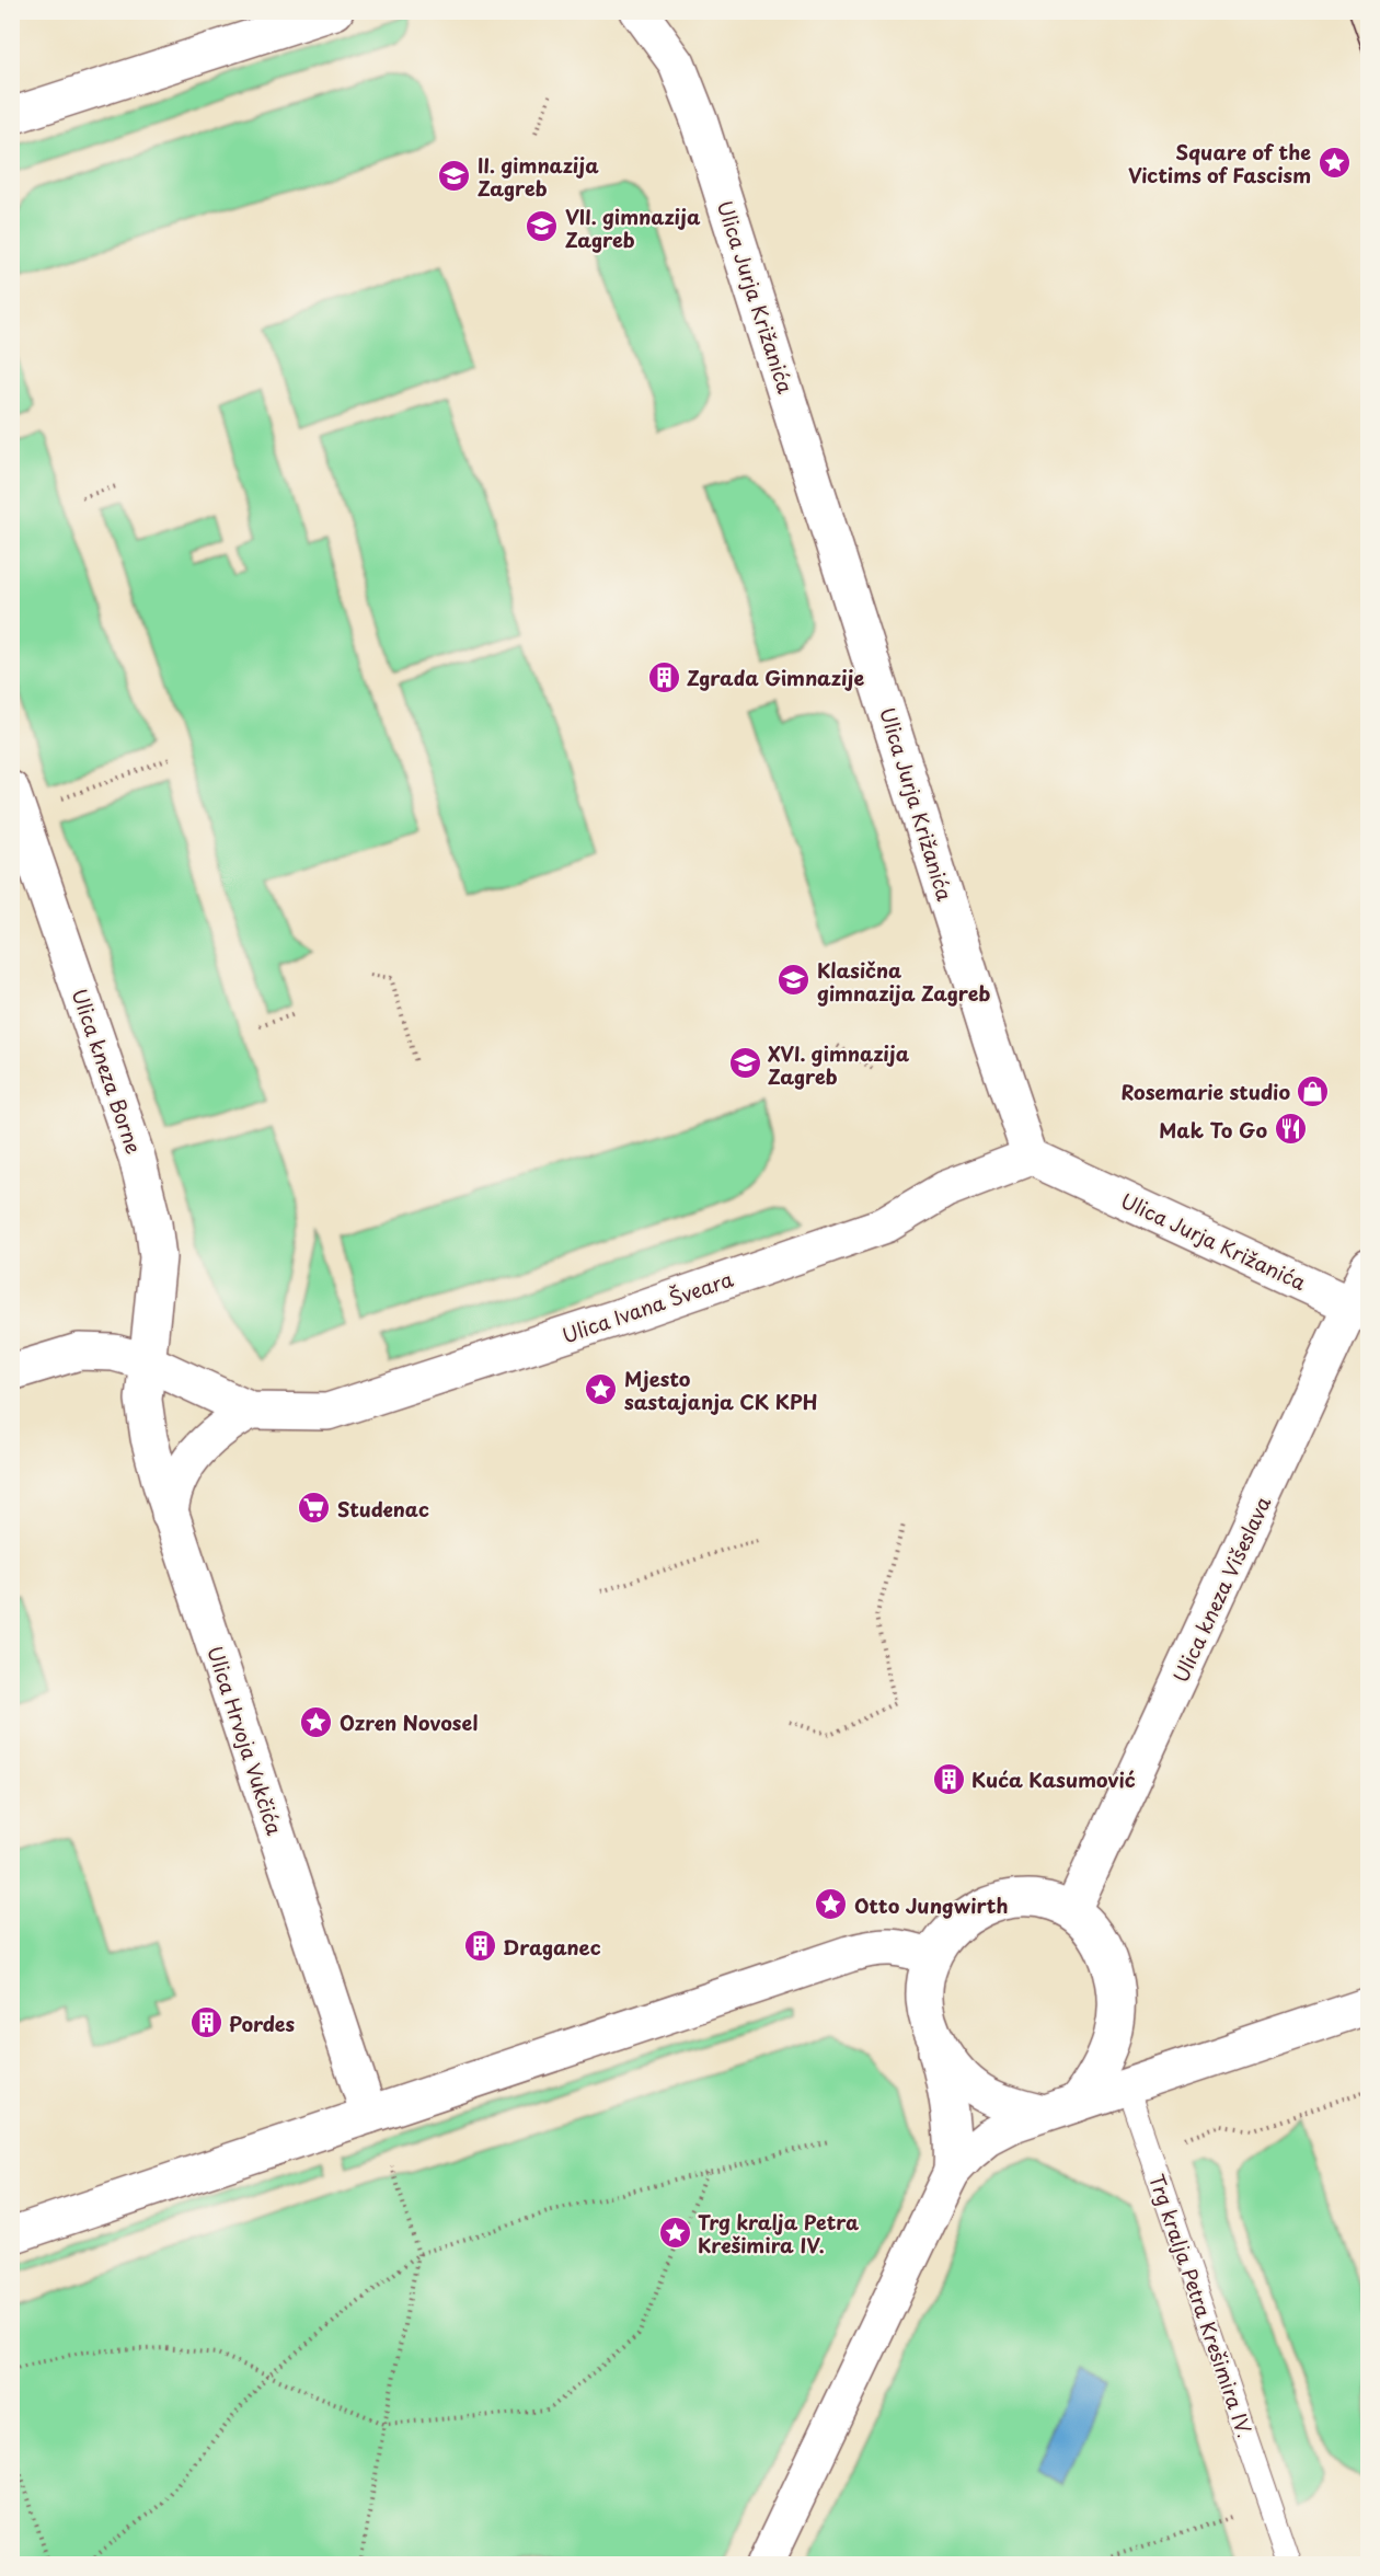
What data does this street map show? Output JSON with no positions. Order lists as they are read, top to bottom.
{
  "streets": {
    "street": [
      "Ulica Jurja Križanića",
      "Ulica kneza Borne",
      "Ulica Ivana Šveara",
      "Ulica kneza Višeslava",
      "Ulica Hrvoja Vukčića"
    ],
    "lane": ["Trg kralja Petra Krešimira IV."]
  },
  "crossings": [
    ["Ulica Jurja Križanića", "Ulica Ivana Šveara"],
    ["Ulica Jurja Križanića", "Ulica kneza Višeslava"],
    ["Ulica kneza Borne", "Ulica Ivana Šveara"],
    ["Ulica kneza Borne", "Ulica Hrvoja Vukčića"],
    ["Ulica Ivana Šveara", "Ulica Hrvoja Vukčića"]
  ],
  "places": {
    "place": [
      "Square of the Victims of Fascism",
      "Mjesto sastajanja CK KPH",
      "Ozren Novosel",
      "Otto Jungwirth",
      "Trg kralja Petra Krešimira IV."
    ],
    "school or university": [
      "II. gimnazija Zagreb",
      "VII. gimnazija Zagreb",
      "Klasična gimnazija Zagreb",
      "XVI. gimnazija Zagreb"
    ],
    "building": [
      "Zgrada Gimnazije",
      "Kuća Kasumović",
      "Draganec",
      "Pordes"
    ],
    "shop": ["Rosemarie studio"],
    "restaurant": ["Mak To Go"],
    "supermarket": ["Studenac"]
  }
}
